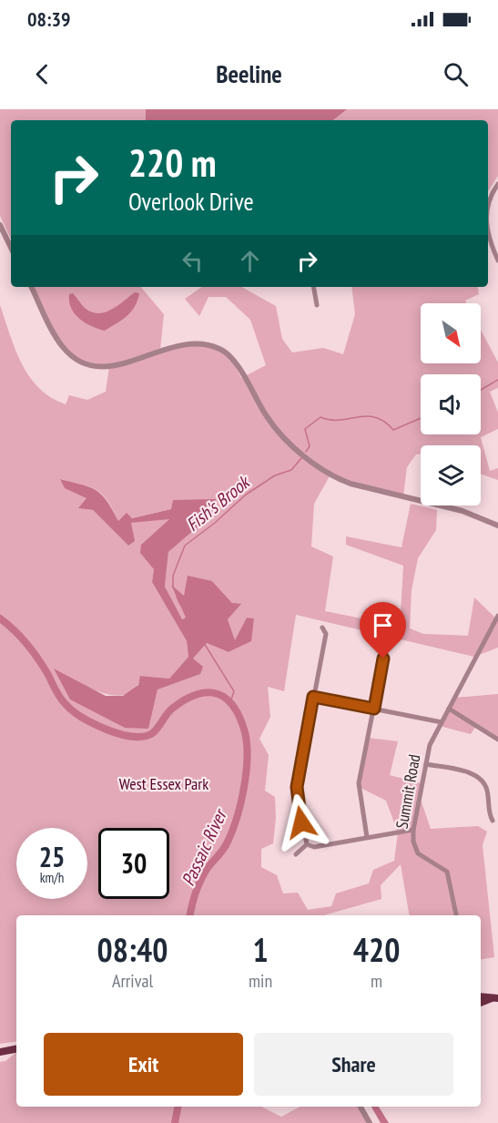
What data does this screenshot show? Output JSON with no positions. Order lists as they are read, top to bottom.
{
  "streets": {
    "street": ["Summit Road"]
  },
  "water": ["Fish's Brook", "Passaic River"],
  "parks": ["West Essex Park"],
  "north": "bottom right",
  "page": {
    "status": "08:39",
    "header": "Beeline",
    "turn": ["220 m", "Overlook Drive"],
    "speed": "25 km/h",
    "limit": "30",
    "eta": [
      "08:40",
      "Arrival",
      "1",
      "min",
      "420",
      "m"
    ],
    "buttons": ["Exit", "Share"]
  }
}
